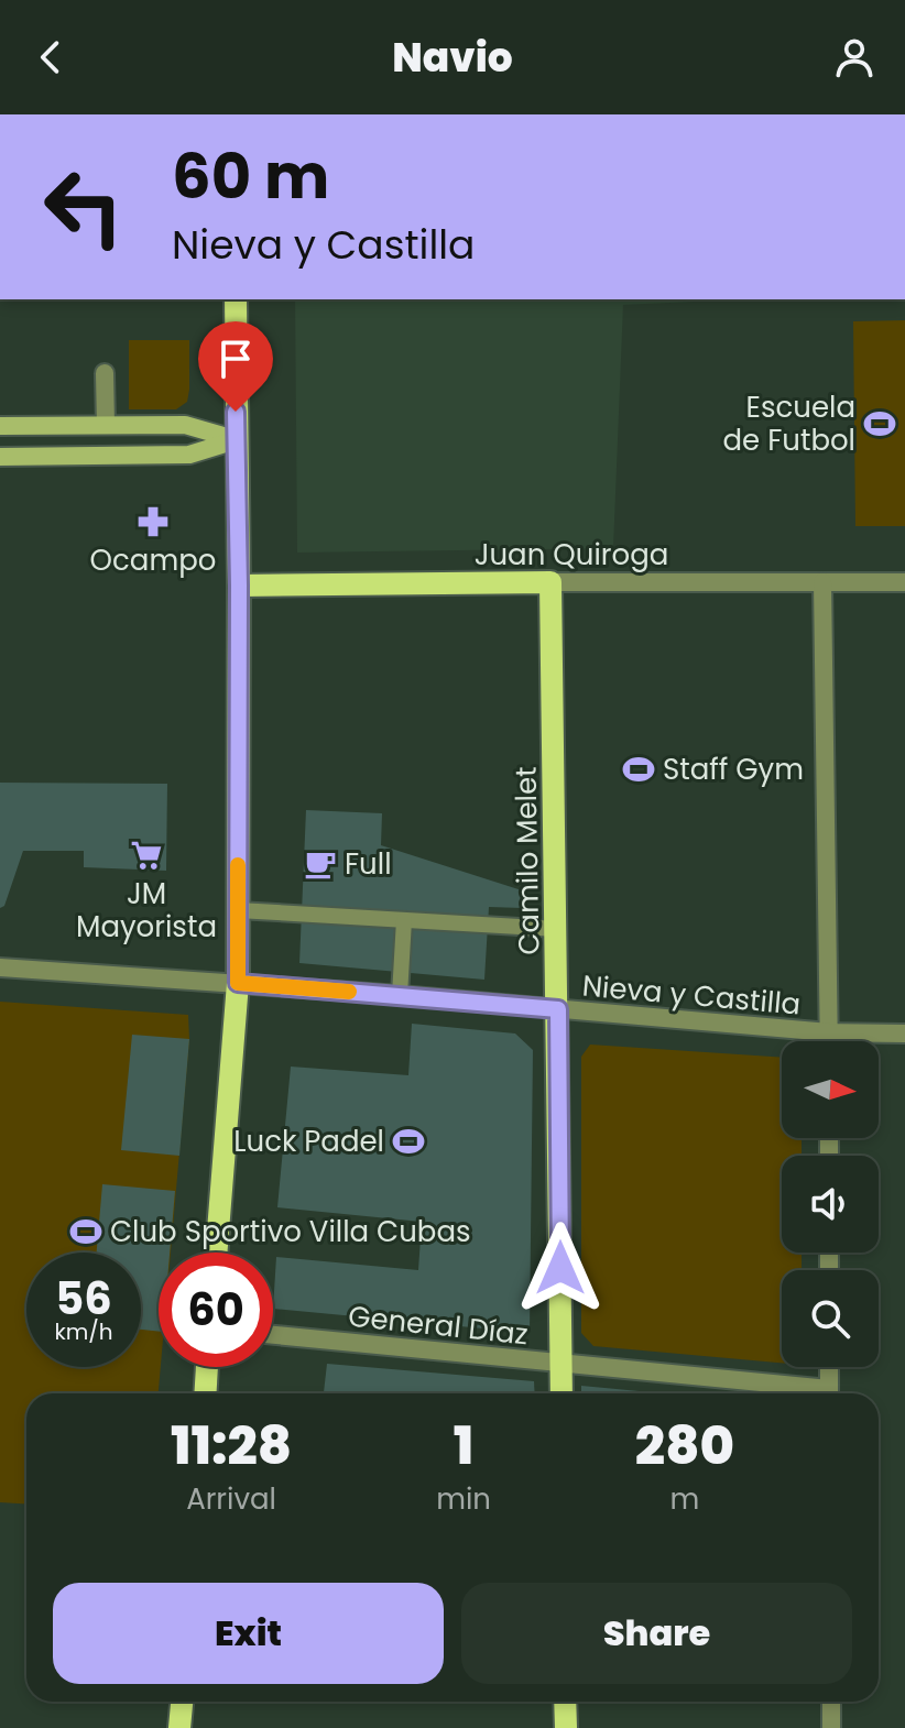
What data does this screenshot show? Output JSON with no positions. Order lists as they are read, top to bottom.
{
  "streets": {
    "main road": ["Juan Quiroga", "Camilo Melet"],
    "street": ["Nieva y Castilla", "General Díaz"]
  },
  "crossings": [
    ["Juan Quiroga", "Camilo Melet"],
    ["Camilo Melet", "Nieva y Castilla"],
    ["Camilo Melet", "General Díaz"]
  ],
  "places": {
    "sports": [
      "Escuela de Futbol",
      "Staff Gym",
      "Luck Padel",
      "Club Sportivo Villa Cubas"
    ],
    "pharmacy": ["Ocampo"],
    "supermarket": ["JM Mayorista"],
    "cafe": ["Full"]
  },
  "north": "right",
  "page": {
    "header": "Navio",
    "turn": ["60 m", "Nieva y Castilla"],
    "speed": "56 km/h",
    "limit": "60",
    "eta": [
      "11:28",
      "Arrival",
      "1",
      "min",
      "280",
      "m"
    ],
    "buttons": ["Exit", "Share"]
  }
}
